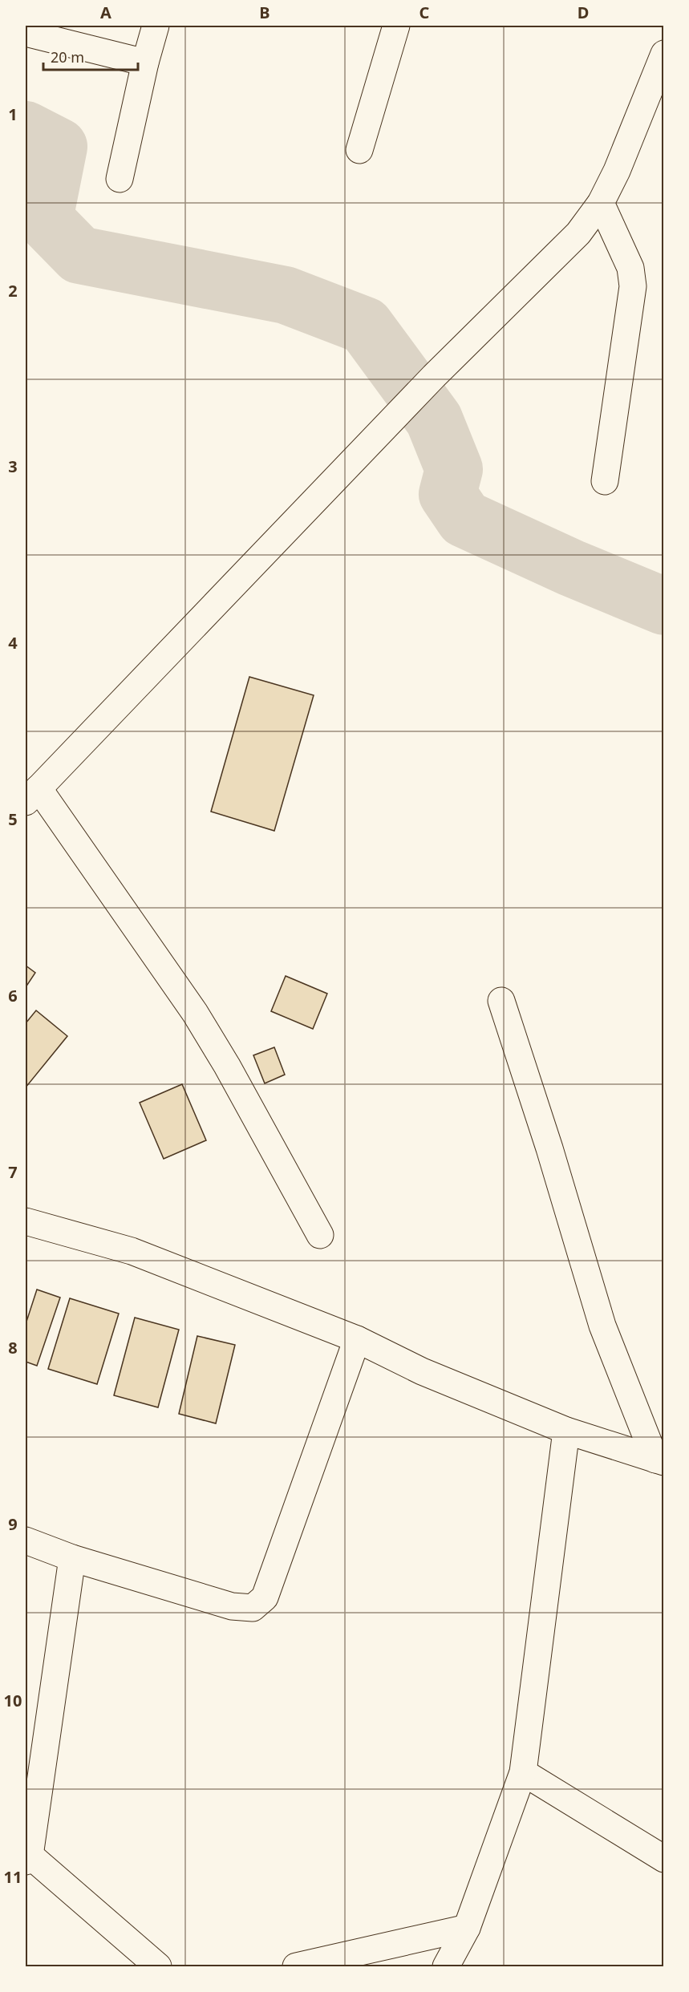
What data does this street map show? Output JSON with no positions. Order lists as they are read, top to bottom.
{
  "scale_bar": "20 m",
  "grid": {
    "columns": [
      "A",
      "B",
      "C",
      "D"
    ],
    "rows": [
      "1",
      "2",
      "3",
      "4",
      "5",
      "6",
      "7",
      "8",
      "9",
      "10",
      "11"
    ]
  }
}
